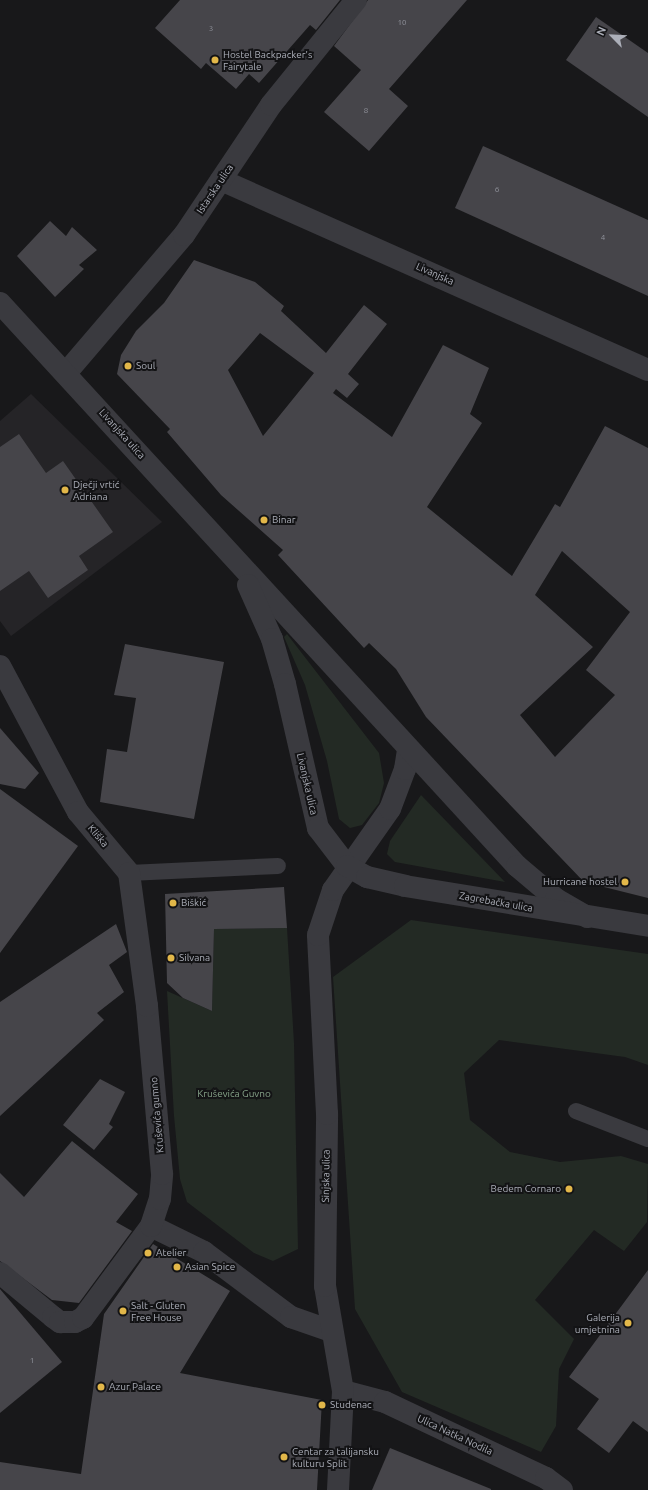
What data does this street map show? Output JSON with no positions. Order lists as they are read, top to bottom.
{
  "streets": {
    "street": [
      "Istarska ulica",
      "Livanjska",
      "Livanjska ulica",
      "Kliška",
      "Zagrebačka ulica",
      "Kruševića gumno",
      "Sinjska ulica",
      "Ulica Natka Nodila"
    ]
  },
  "crossings": [
    ["Istarska ulica", "Livanjska"],
    ["Istarska ulica", "Livanjska ulica"],
    ["Livanjska ulica", "Zagrebačka ulica"],
    ["Livanjska ulica", "Sinjska ulica"],
    ["Kliška", "Kruševića gumno"],
    ["Zagrebačka ulica", "Sinjska ulica"],
    ["Sinjska ulica", "Ulica Natka Nodila"]
  ],
  "parks": ["Kruševića Guvno"],
  "places": [
    "Hostel Backpacker's Fairytale",
    "Soul",
    "Dječji vrtić Adriana",
    "Binar",
    "Hurricane hostel",
    "Biškić",
    "Silvana",
    "Bedem Cornaro",
    "Atelier",
    "Asian Spice",
    "Salt - Gluten Free House",
    "Galerija umjetnina",
    "Azur Palace",
    "Studenac",
    "Centar za talijansku kulturu Split"
  ],
  "house_numbers": [
    "10",
    "3",
    "8",
    "6",
    "4",
    "1"
  ],
  "north": "top left"
}
